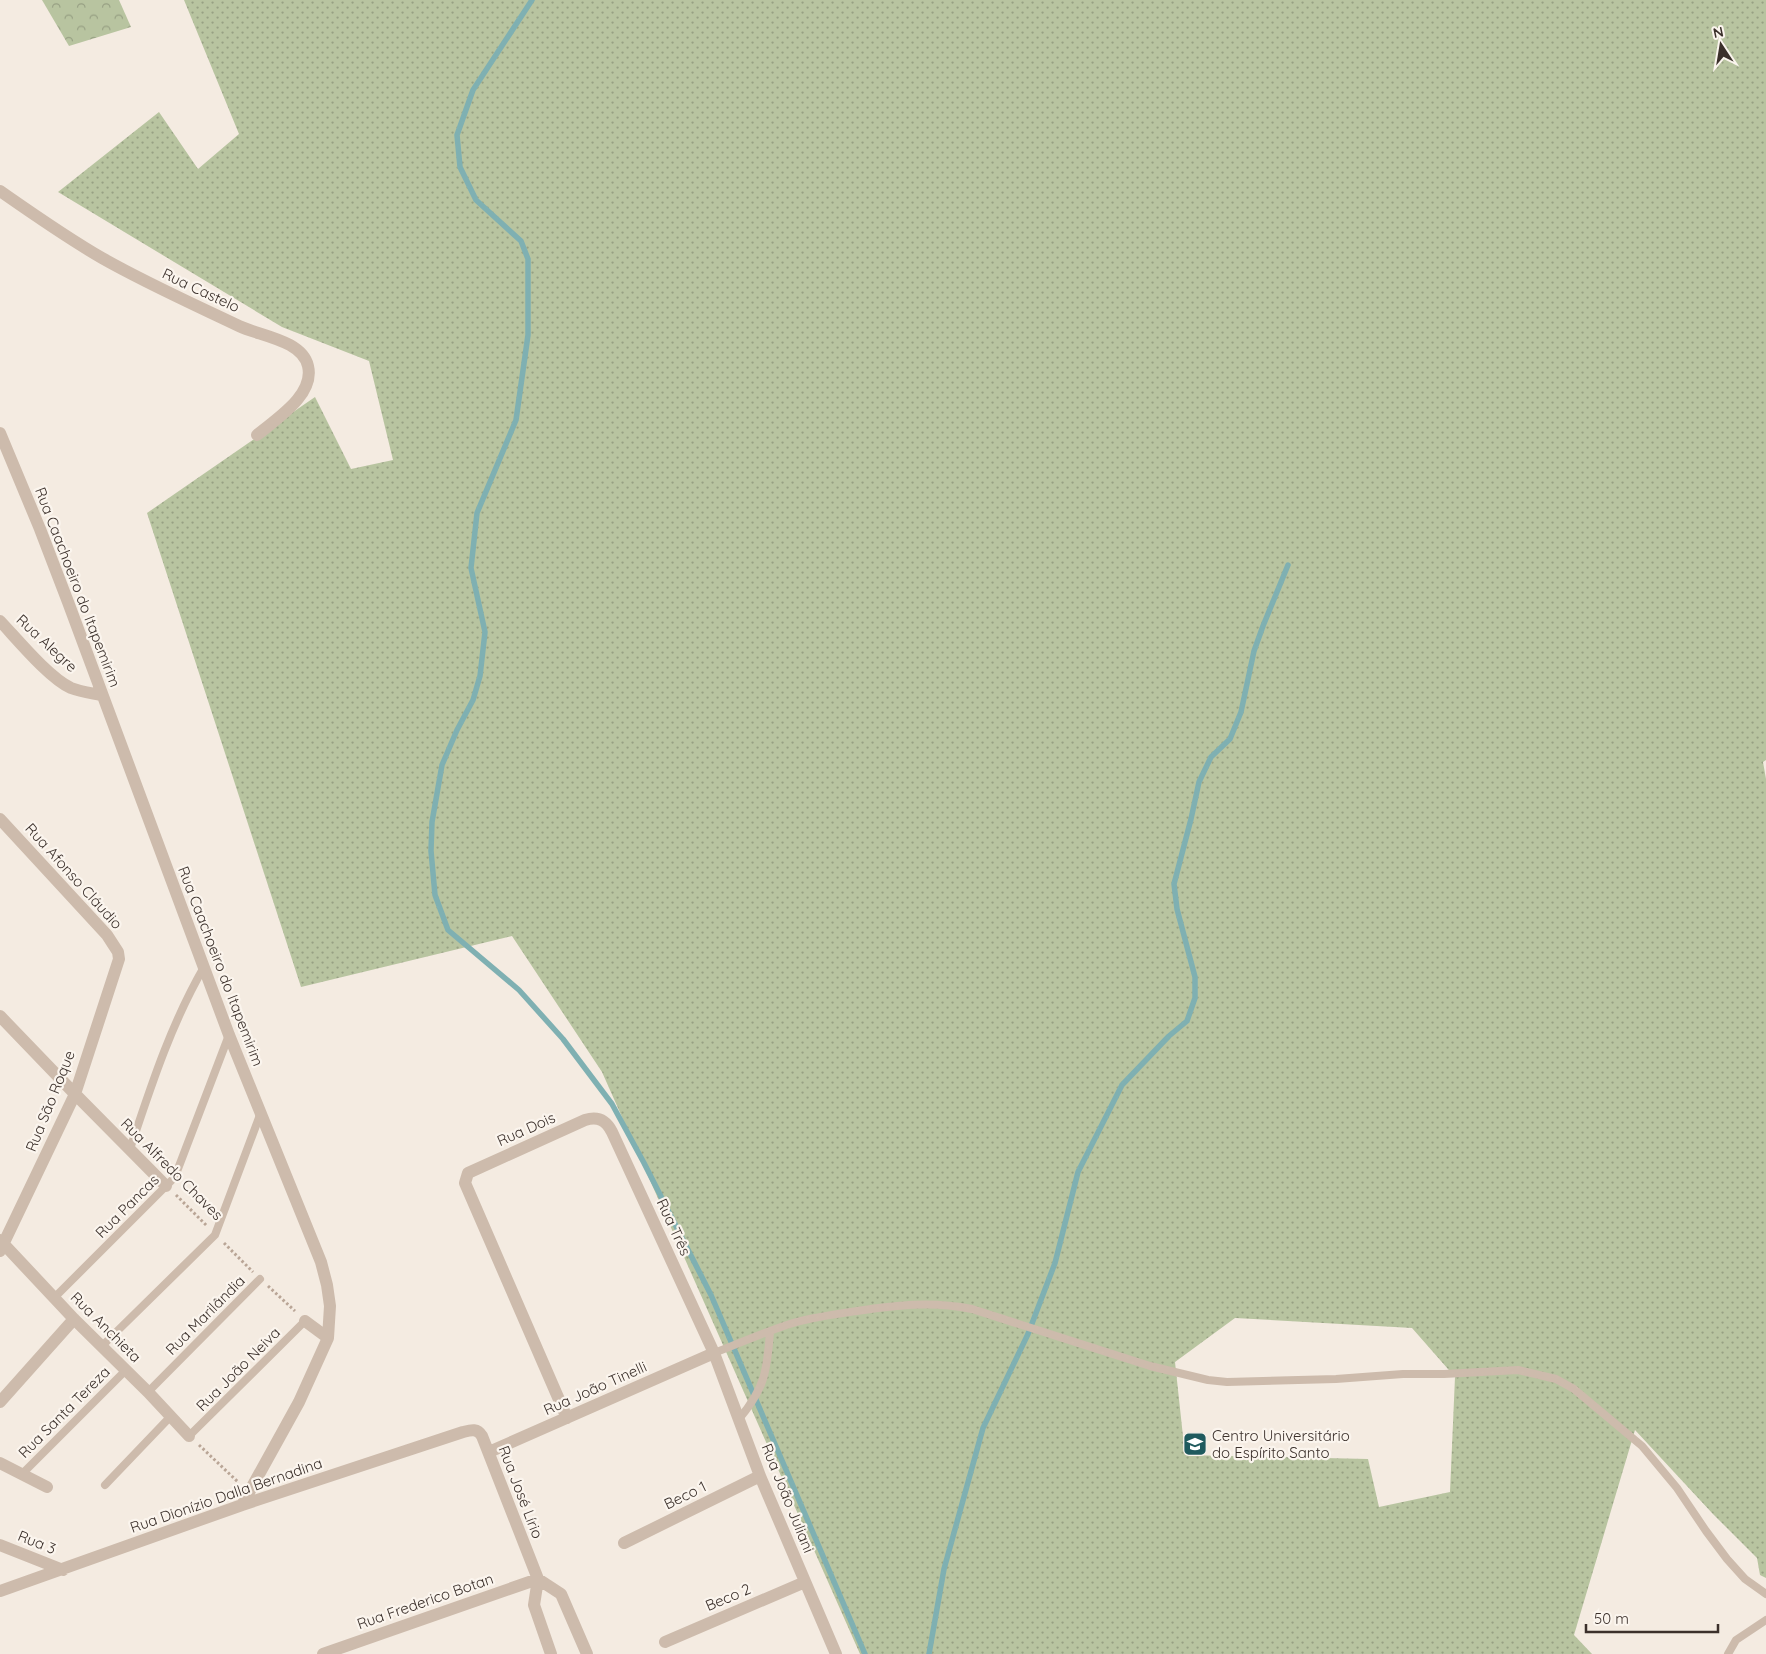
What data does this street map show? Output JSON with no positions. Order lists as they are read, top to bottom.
{
  "streets": {
    "street": [
      "Rua Castelo",
      "Rua Caachoeiro do Itapemirim",
      "Rua Alegre",
      "Rua Afonso Cláudio",
      "Rua São Roque",
      "Rua Dois",
      "Rua Alfredo Chaves",
      "Rua Três",
      "Rua Anchieta",
      "Rua João Tinelli",
      "Rua José Lírio",
      "Rua Dionízio Dalla Bernadina",
      "Beco 1",
      "Rua João Juliani",
      "Rua 3",
      "Beco 2",
      "Rua Frederico Botan"
    ],
    "lane": [
      "Rua Pancas",
      "Rua Marilândia",
      "Rua João Neiva",
      "Rua Santa Tereza"
    ]
  },
  "crossings": [
    ["Rua Caachoeiro do Itapemirim", "Rua Alegre"],
    ["Rua Caachoeiro do Itapemirim", "Rua Pancas"],
    ["Rua Caachoeiro do Itapemirim", "Rua Dionízio Dalla Bernadina"],
    ["Rua Afonso Cláudio", "Rua São Roque"],
    ["Rua São Roque", "Rua Alfredo Chaves"],
    ["Rua São Roque", "Rua Anchieta"],
    ["Rua Dois", "Rua Três"],
    ["Rua Dois", "Rua João Tinelli"],
    ["Rua Alfredo Chaves", "Rua Pancas"],
    ["Rua Alfredo Chaves", "Rua Marilândia"],
    ["Rua Alfredo Chaves", "Rua João Neiva"],
    ["Rua Pancas", "Rua Anchieta"],
    ["Rua Três", "Rua João Tinelli"],
    ["Rua Três", "Rua João Juliani"],
    ["Rua Marilândia", "Rua Anchieta"],
    ["Rua Anchieta", "Rua João Neiva"],
    ["Rua Anchieta", "Rua Santa Tereza"],
    ["Rua João Tinelli", "Rua José Lírio"],
    ["Rua João Tinelli", "Rua João Juliani"],
    ["Rua José Lírio", "Rua Dionízio Dalla Bernadina"],
    ["Rua José Lírio", "Rua Frederico Botan"],
    ["Rua Dionízio Dalla Bernadina", "Rua 3"],
    ["Beco 1", "Rua João Juliani"],
    ["Rua João Juliani", "Beco 2"]
  ],
  "places": {
    "school or university": ["Centro Universitário do Espírito Santo"]
  },
  "scale_bar": "50 m",
  "north": "top"
}
